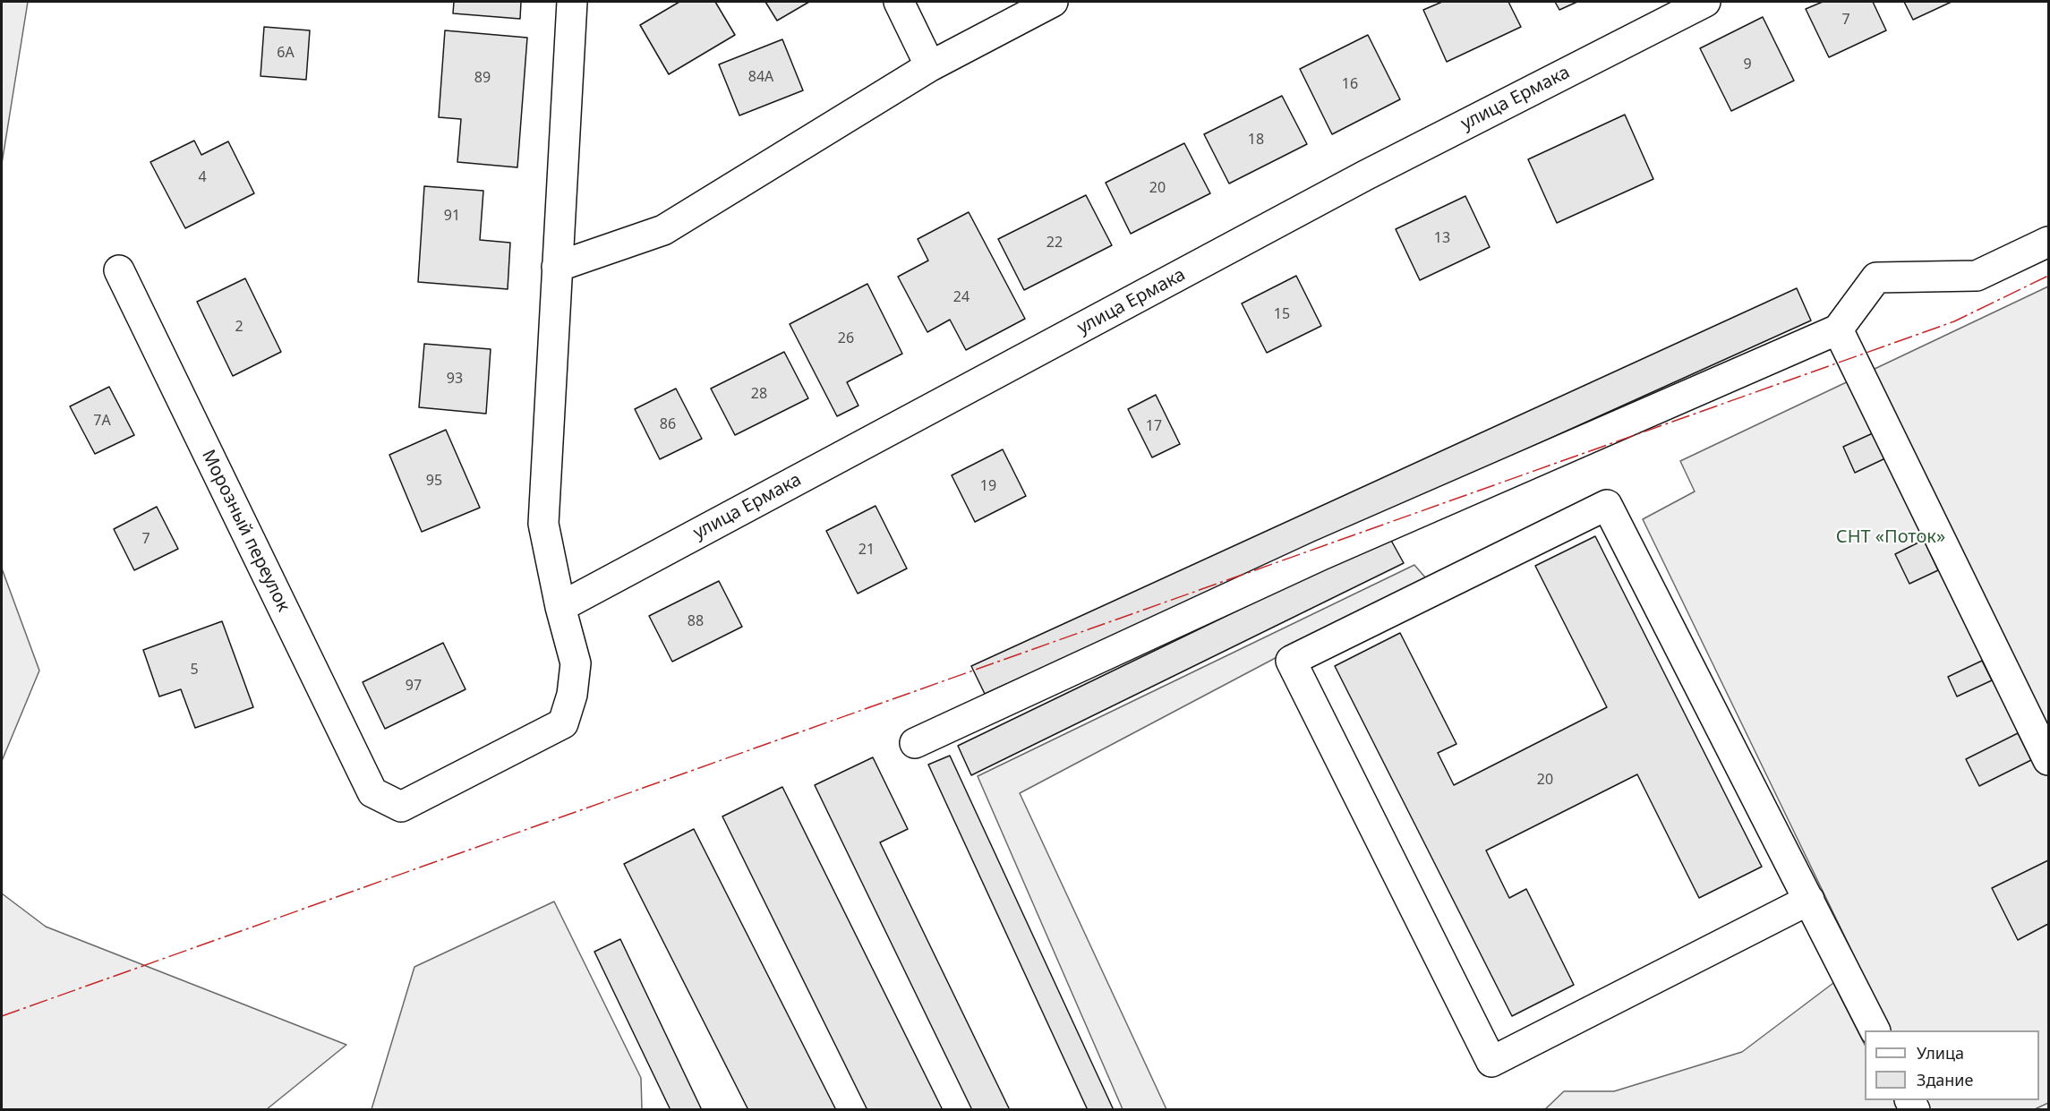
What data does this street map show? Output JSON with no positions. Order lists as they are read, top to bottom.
{
  "streets": {
    "street": ["улица Ермака", "Морозный переулок"]
  },
  "crossings": [
    ["улица Ермака", "Морозный переулок"]
  ],
  "parks": ["СНТ «Поток»"],
  "house_numbers": [
    "7",
    "6А",
    "9",
    "84А",
    "89",
    "16",
    "18",
    "4",
    "20",
    "91",
    "13",
    "22",
    "24",
    "15",
    "2",
    "26",
    "93",
    "28",
    "7А",
    "86",
    "17",
    "95",
    "19",
    "7",
    "21",
    "88",
    "5",
    "97",
    "20"
  ],
  "legend": ["Улица", "Здание"]
}
